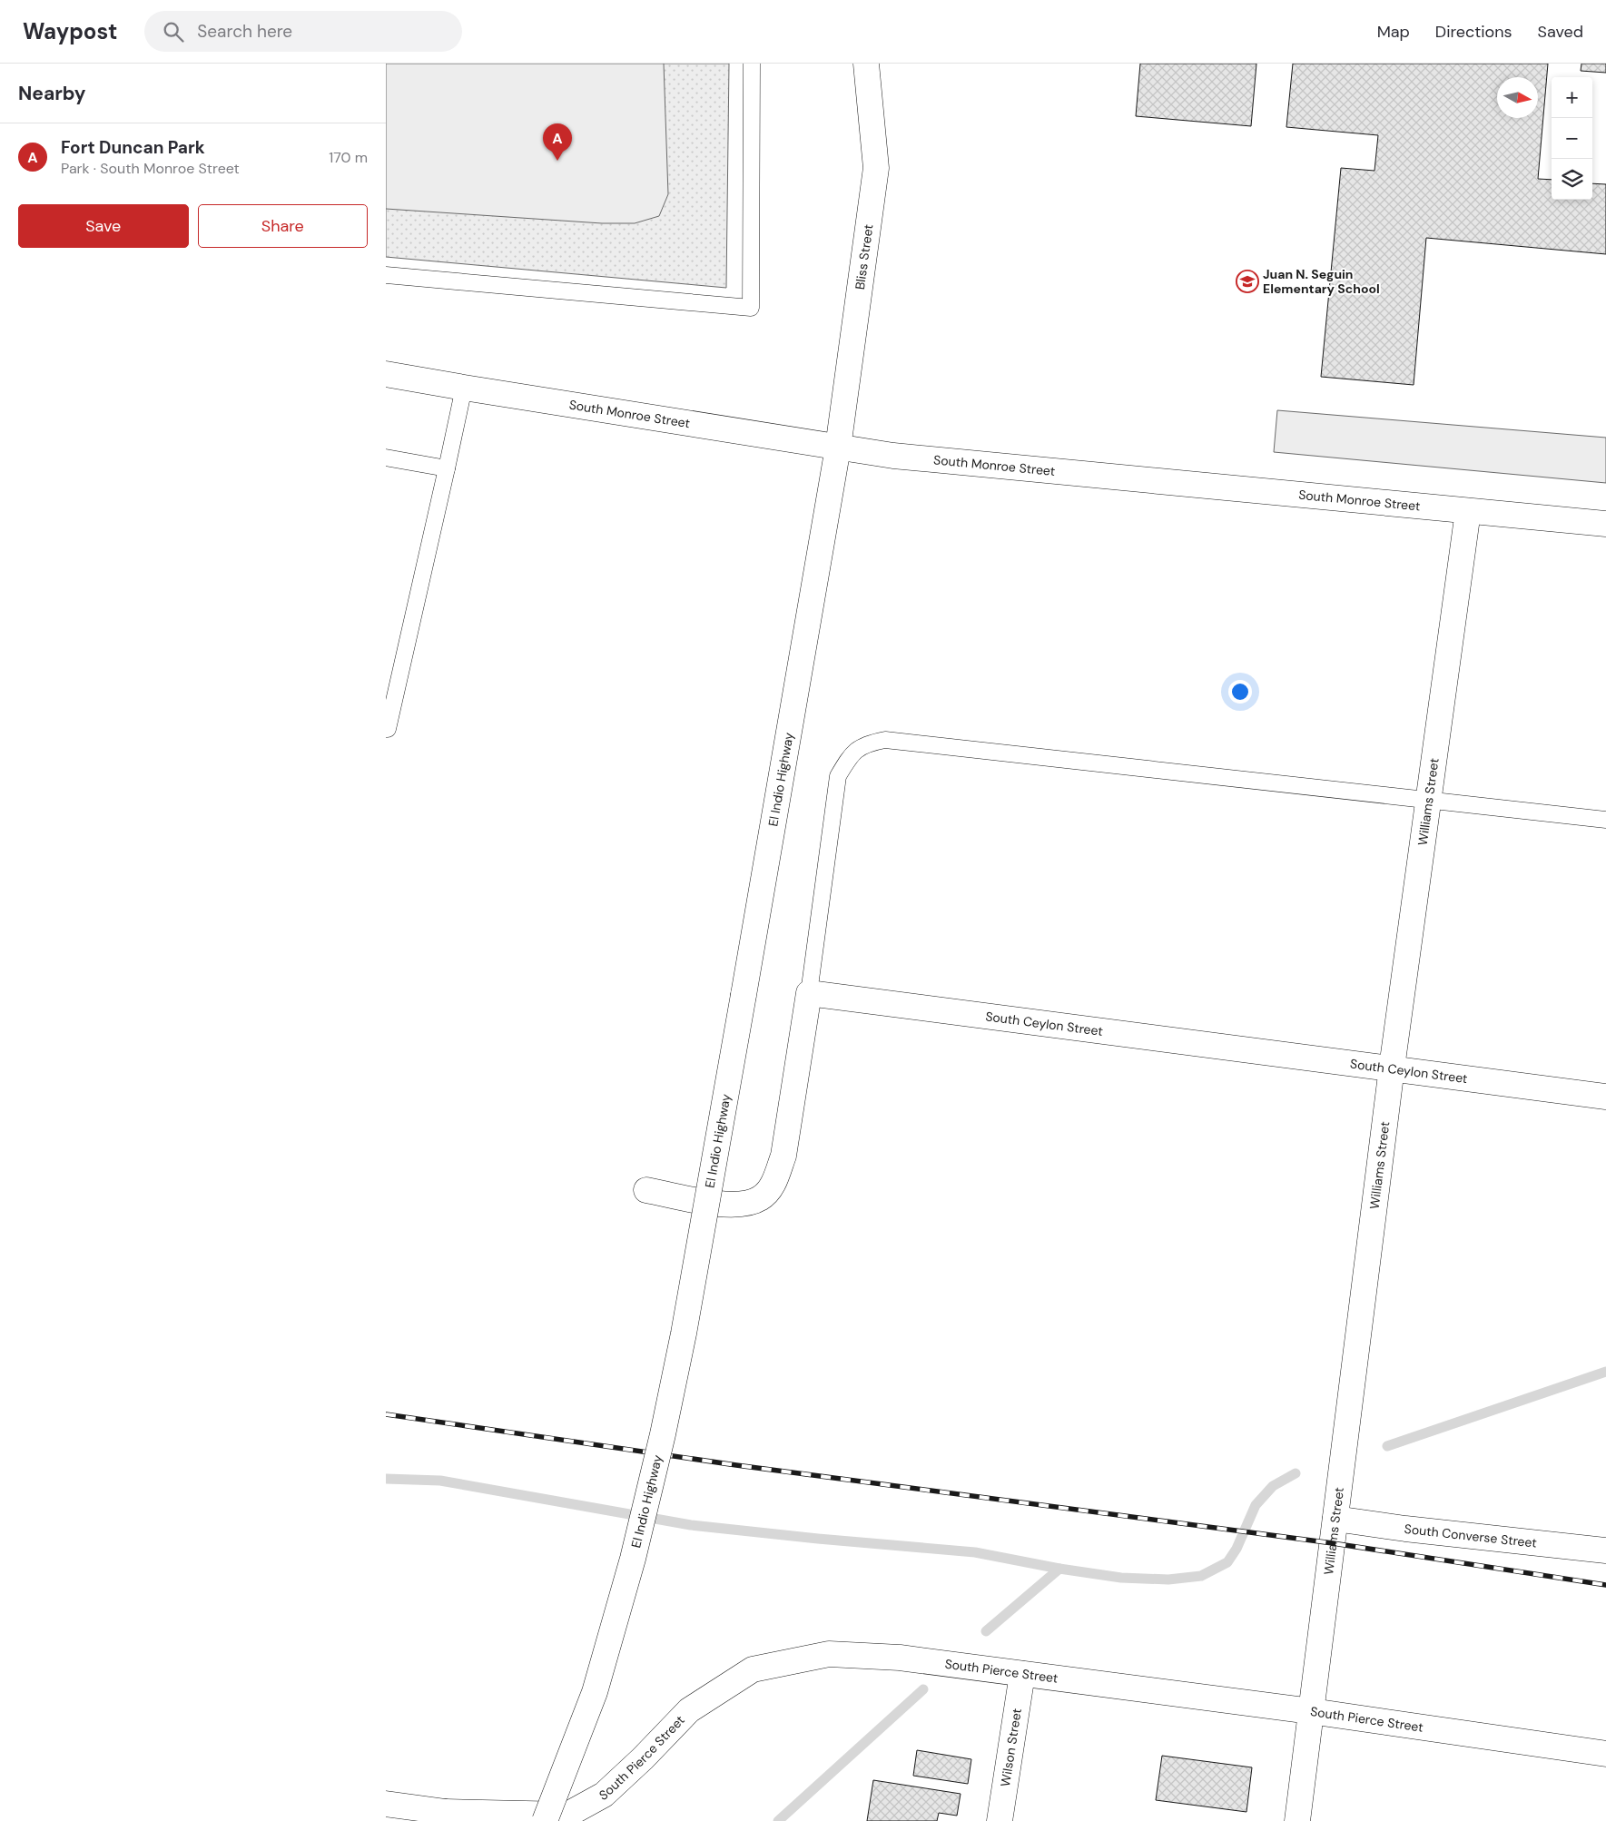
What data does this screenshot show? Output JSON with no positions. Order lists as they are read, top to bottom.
{
  "streets": {
    "street": [
      "Bliss Street",
      "South Monroe Street",
      "El Indio Highway",
      "Williams Street",
      "South Ceylon Street",
      "South Converse Street",
      "South Pierce Street",
      "Wilson Street"
    ]
  },
  "crossings": [
    ["Bliss Street", "South Monroe Street"],
    ["Bliss Street", "El Indio Highway"],
    ["South Monroe Street", "El Indio Highway"],
    ["South Monroe Street", "Williams Street"],
    ["El Indio Highway", "South Pierce Street"],
    ["Williams Street", "South Ceylon Street"],
    ["Williams Street", "South Converse Street"],
    ["Williams Street", "South Pierce Street"],
    ["South Pierce Street", "Wilson Street"]
  ],
  "places": {
    "school or university": ["Juan N. Seguin Elementary School"]
  },
  "north": "right",
  "page": {
    "header": "Waypost",
    "search": "Search here",
    "nav": ["Map", "Directions", "Saved"],
    "heading": "Nearby",
    "map_buttons": ["+", "−"],
    "list": [
      {
        "mark": "A",
        "name": "Fort Duncan Park",
        "note": "Park · South Monroe Street",
        "value": "170 m"
      }
    ],
    "pins": "A",
    "buttons": ["Save", "Share"]
  }
}
